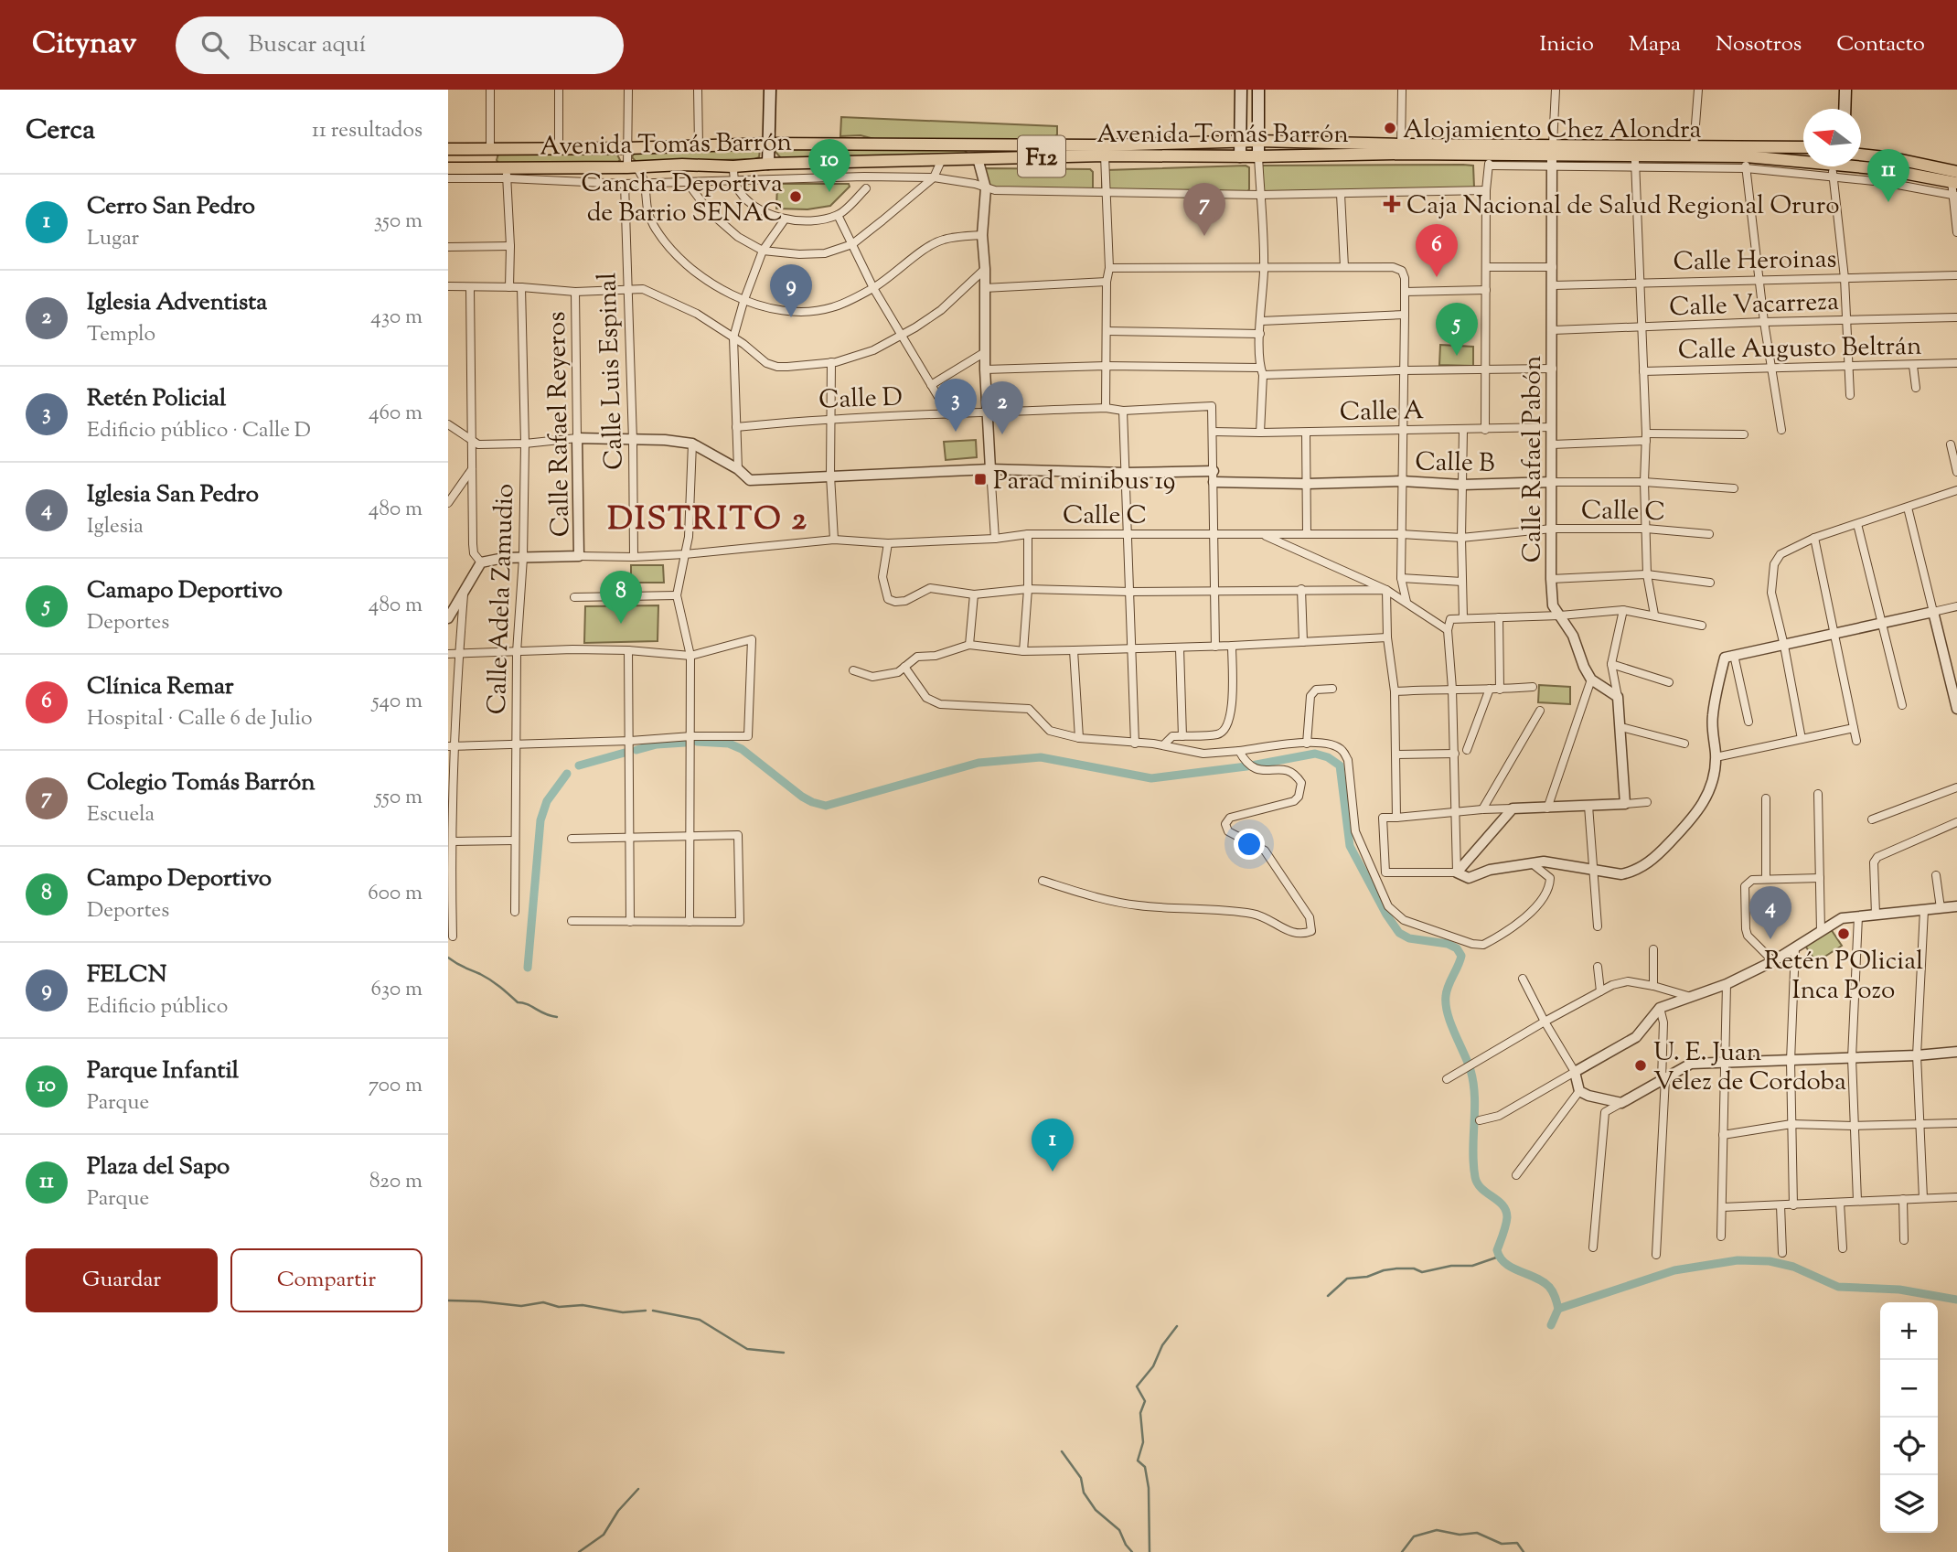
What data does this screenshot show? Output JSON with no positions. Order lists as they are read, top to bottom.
{
  "streets": {
    "main road": ["Avenida Tomás Barrón", "F12"],
    "street": [
      "Calle Heroinas",
      "Calle Vacarreza",
      "Calle Augusto Beltrán",
      "Calle Luis Espinal",
      "Calle D",
      "Calle A",
      "Calle Rafael Reyeros",
      "Calle Rafael Pabón",
      "Calle B",
      "Calle C",
      "Calle Adela Zamudio"
    ]
  },
  "crossings": [
    ["Avenida Tomás Barrón", "Calle Rafael Pabón"],
    ["Calle Heroinas", "Calle Rafael Pabón"],
    ["Calle Vacarreza", "Calle Rafael Pabón"],
    ["Calle Luis Espinal", "Calle C"],
    ["Calle D", "Calle A"],
    ["Calle A", "Calle Rafael Pabón"],
    ["Calle Rafael Reyeros", "Calle C"],
    ["Calle Rafael Pabón", "Calle B"],
    ["Calle Rafael Pabón", "Calle C"]
  ],
  "districts": ["DISTRITO 2"],
  "places": {
    "other": [
      "Alojamiento Chez Alondra",
      "Cancha Deportiva de Barrio SENAC",
      "Retén POlicial Inca Pozo",
      "U. E. Juan Velez de Cordoba"
    ],
    "health": ["Caja Nacional de Salud Regional Oruro"],
    "transit": ["Parad minibus 19"]
  },
  "north": "left",
  "page": {
    "header": "Citynav",
    "search": "Buscar aquí",
    "nav": [
      "Inicio",
      "Mapa",
      "Nosotros",
      "Contacto"
    ],
    "heading": ["Cerca", "11 resultados"],
    "pins": [
      "10",
      "11",
      "7",
      "6",
      "9",
      "5",
      "3",
      "2",
      "8",
      "4",
      "1"
    ],
    "list": [
      {
        "mark": "1",
        "name": "Cerro San Pedro",
        "note": "Lugar",
        "value": "350 m"
      },
      {
        "mark": "2",
        "name": "Iglesia Adventista",
        "note": "Templo",
        "value": "430 m"
      },
      {
        "mark": "3",
        "name": "Retén Policial",
        "note": "Edificio público · Calle D",
        "value": "460 m"
      },
      {
        "mark": "4",
        "name": "Iglesia San Pedro",
        "note": "Iglesia",
        "value": "480 m"
      },
      {
        "mark": "5",
        "name": "Camapo Deportivo",
        "note": "Deportes",
        "value": "480 m"
      },
      {
        "mark": "6",
        "name": "Clínica Remar",
        "note": "Hospital · Calle 6 de Julio",
        "value": "540 m"
      },
      {
        "mark": "7",
        "name": "Colegio Tomás Barrón",
        "note": "Escuela",
        "value": "550 m"
      },
      {
        "mark": "8",
        "name": "Campo Deportivo",
        "note": "Deportes",
        "value": "600 m"
      },
      {
        "mark": "9",
        "name": "FELCN",
        "note": "Edificio público",
        "value": "630 m"
      },
      {
        "mark": "10",
        "name": "Parque Infantil",
        "note": "Parque",
        "value": "700 m"
      },
      {
        "mark": "11",
        "name": "Plaza del Sapo",
        "note": "Parque",
        "value": "820 m"
      }
    ],
    "buttons": ["Guardar", "Compartir"],
    "map_buttons": ["+", "−"]
  }
}
